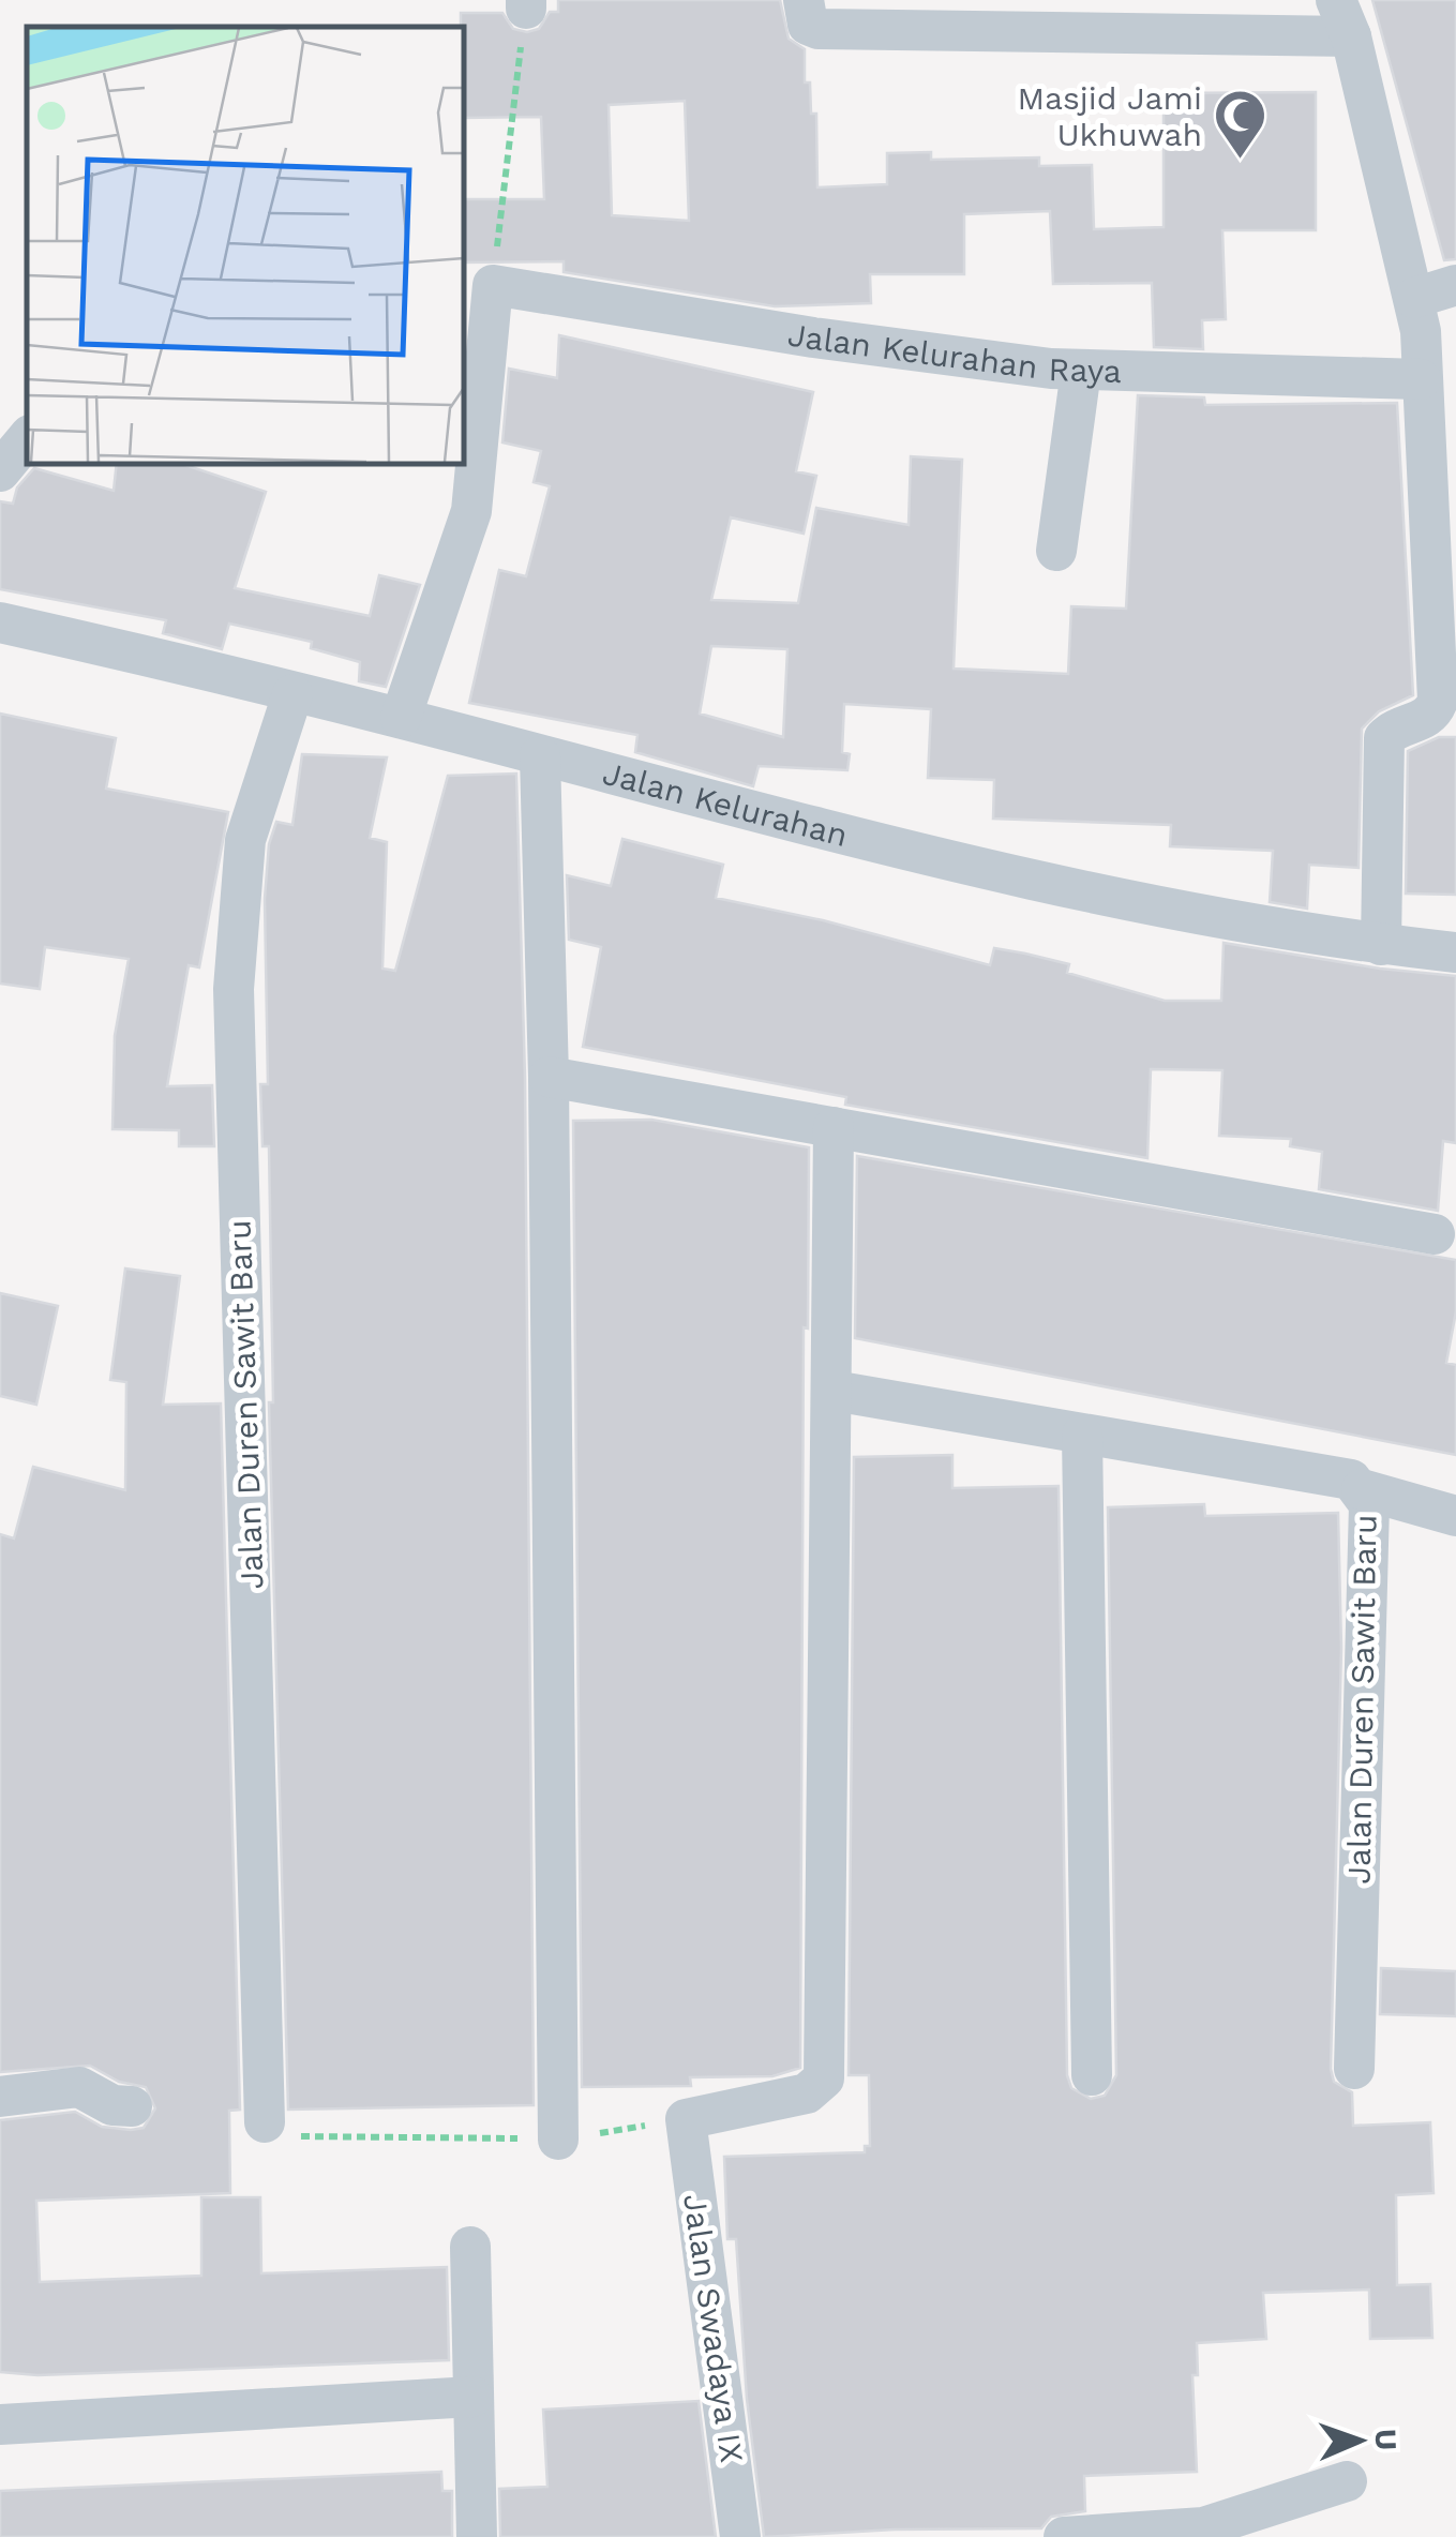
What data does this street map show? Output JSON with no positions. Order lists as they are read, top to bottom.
{
  "streets": {
    "street": [
      "Jalan Kelurahan Raya",
      "Jalan Kelurahan",
      "Jalan Duren Sawit Baru",
      "Jalan Swadaya IX"
    ]
  },
  "crossings": [
    ["Jalan Kelurahan", "Jalan Duren Sawit Baru"]
  ],
  "places": {
    "mosque": ["Masjid Jami Ukhuwah"]
  },
  "north": "right"
}
